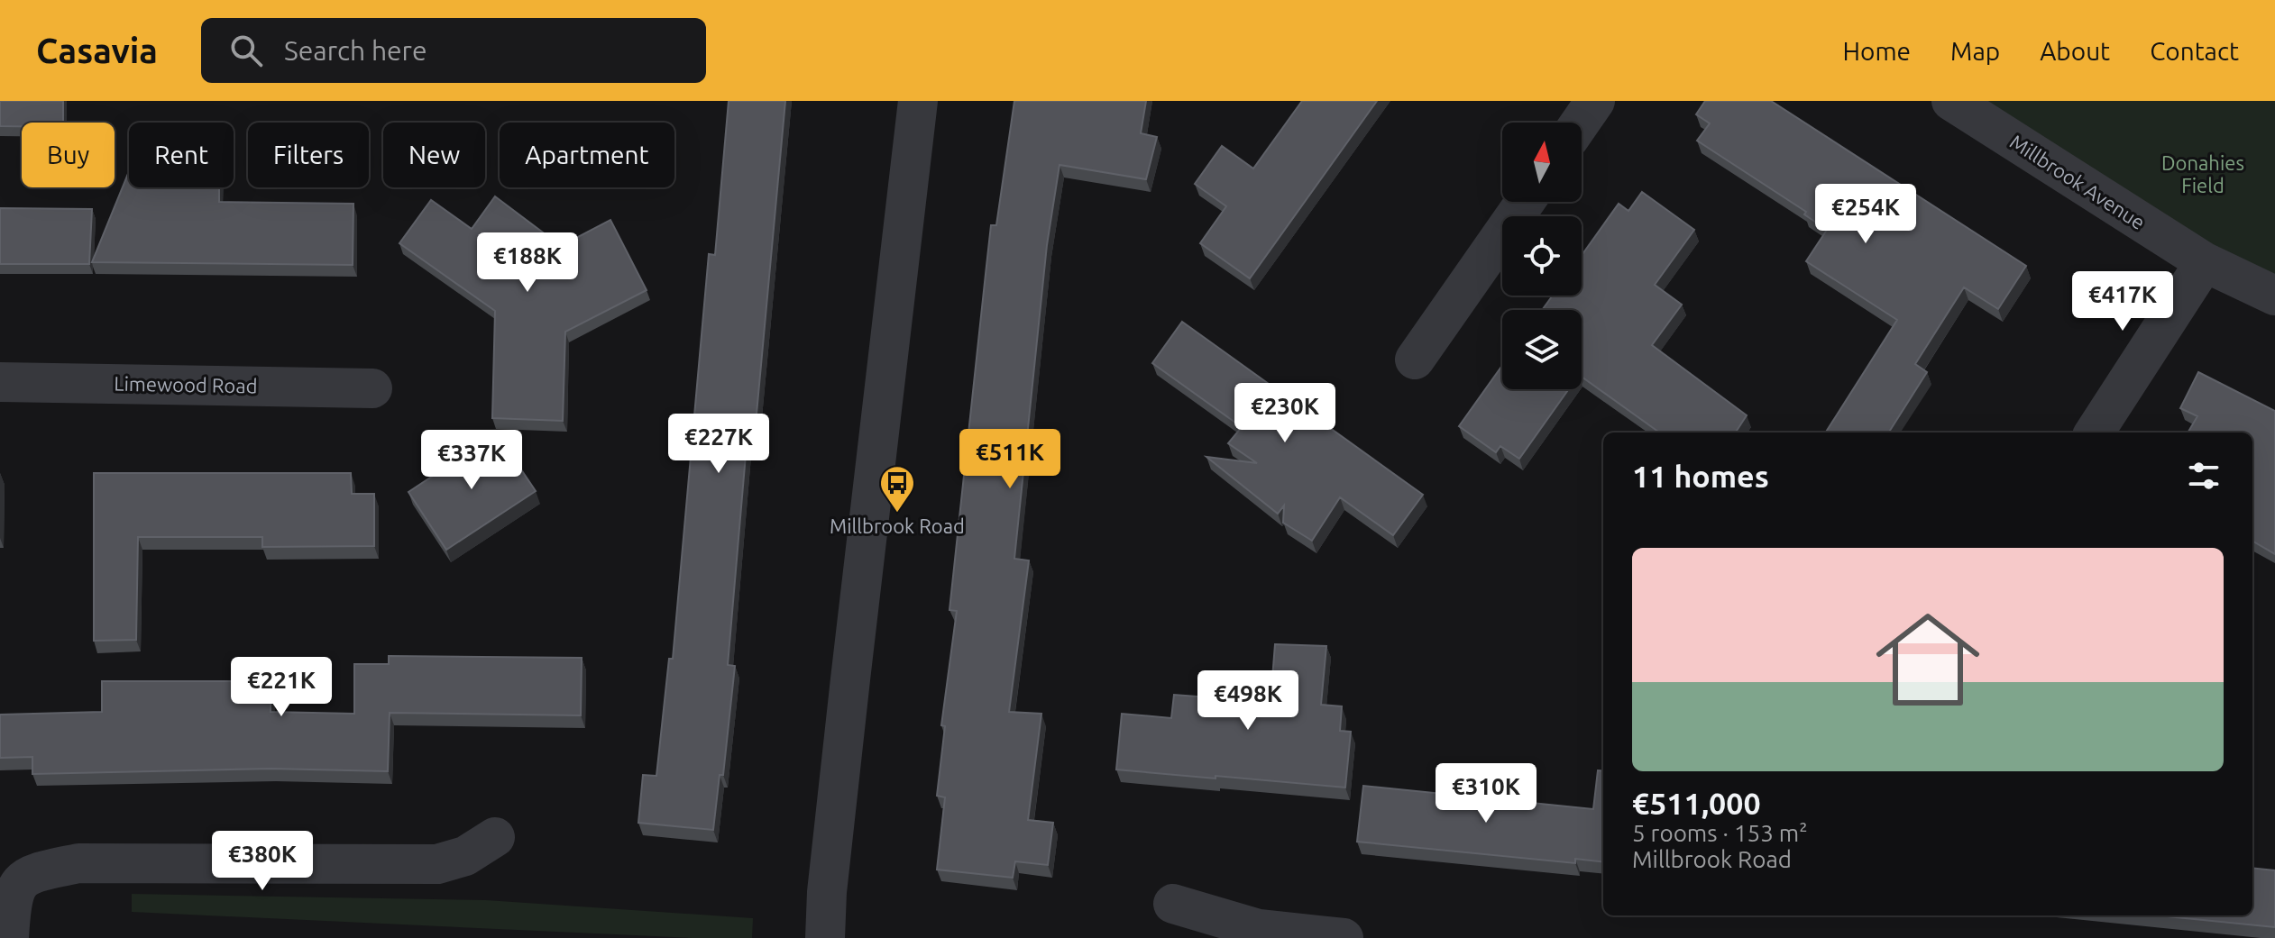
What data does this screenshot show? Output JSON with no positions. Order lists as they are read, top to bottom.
{
  "streets": {
    "street": ["Millbrook Avenue", "Limewood Road"]
  },
  "parks": ["Donahies Field"],
  "places": {
    "bus stop": ["Millbrook Road"]
  },
  "north": "top",
  "page": {
    "header": "Casavia",
    "search": "Search here",
    "nav": [
      "Home",
      "Map",
      "About",
      "Contact"
    ],
    "chip": [
      "Buy",
      "Rent",
      "Filters",
      "New",
      "Apartment"
    ],
    "price": [
      "€254K",
      "€188K",
      "€417K",
      "€230K",
      "€227K",
      "€511K",
      "€337K",
      "€221K",
      "€498K",
      "€310K",
      "€380K"
    ],
    "heading": "11 homes",
    "list": [
      {
        "name": "€511,000",
        "note": "5 rooms · 153 m² · Millbrook Road"
      }
    ]
  }
}
